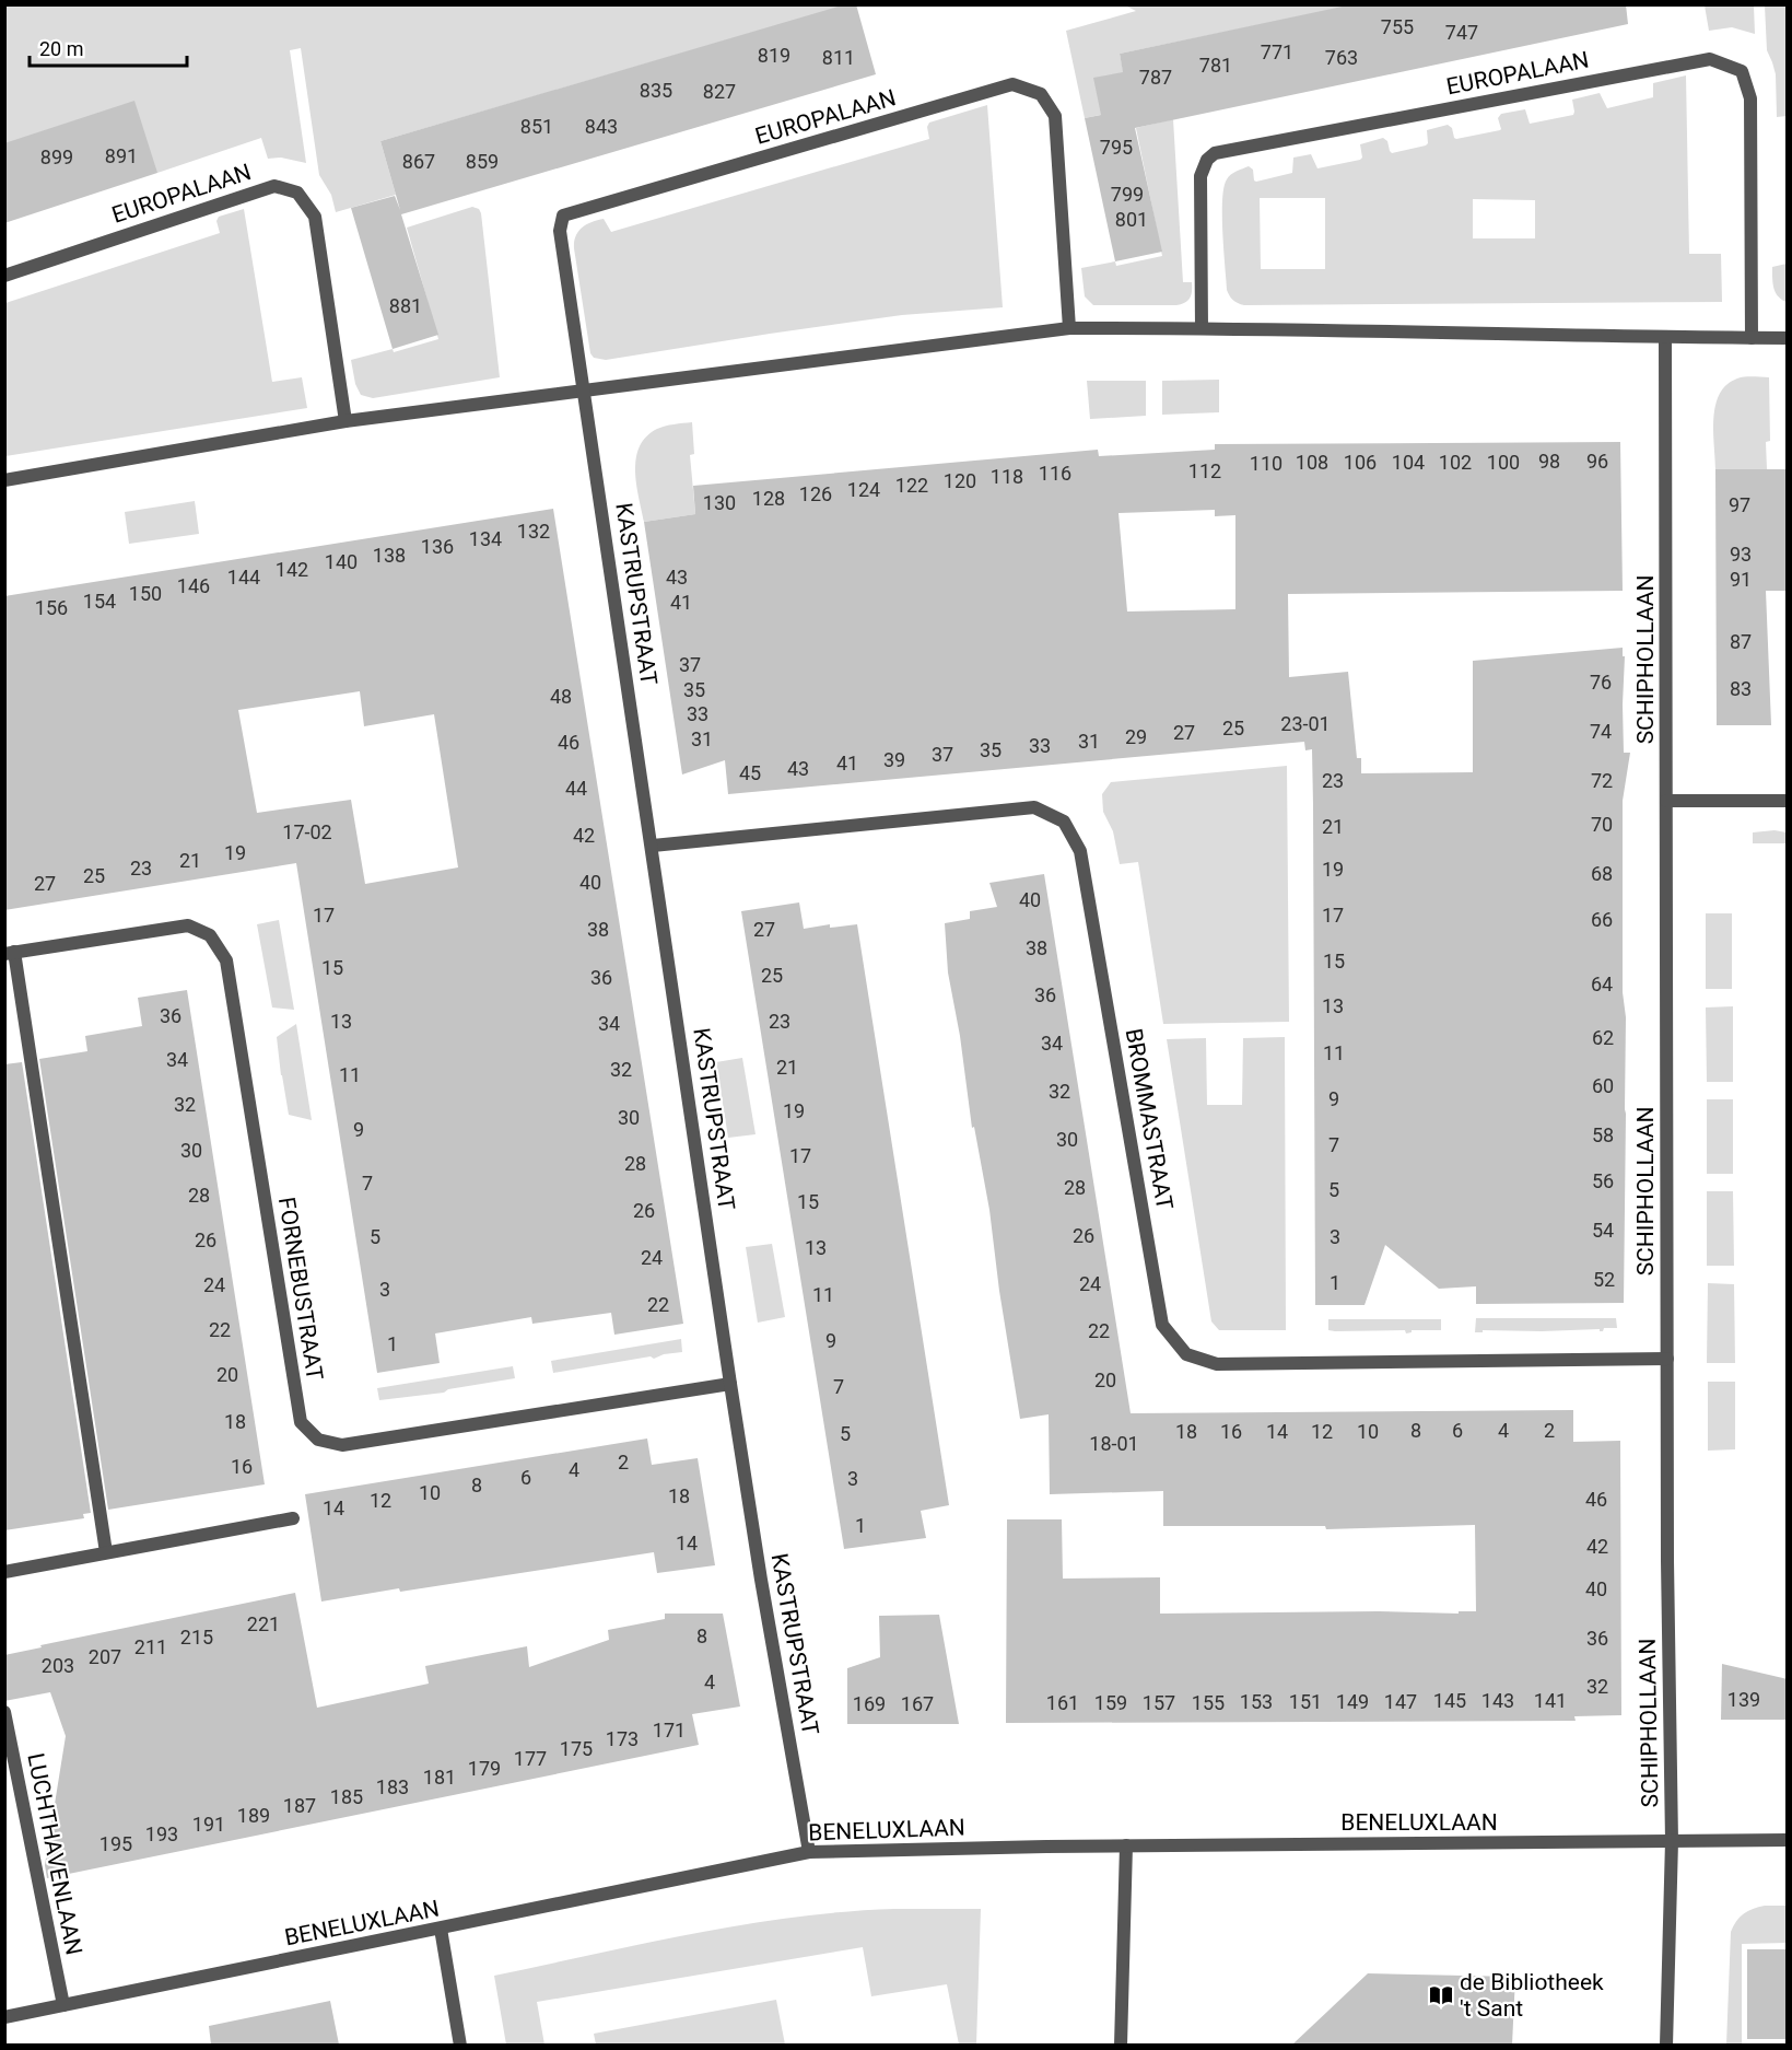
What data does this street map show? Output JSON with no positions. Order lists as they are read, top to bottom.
{
  "streets": {
    "street": [
      "EUROPALAAN",
      "KASTRUPSTRAAT",
      "SCHIPHOLLAAN",
      "BROMMASTRAAT",
      "FORNEBUSTRAAT",
      "BENELUXLAAN",
      "LUCHTHAVENLAAN"
    ]
  },
  "crossings": [
    ["EUROPALAAN", "KASTRUPSTRAAT"],
    ["KASTRUPSTRAAT", "BROMMASTRAAT"],
    ["KASTRUPSTRAAT", "FORNEBUSTRAAT"],
    ["KASTRUPSTRAAT", "BENELUXLAAN"],
    ["SCHIPHOLLAAN", "BROMMASTRAAT"],
    ["SCHIPHOLLAAN", "BENELUXLAAN"],
    ["BENELUXLAAN", "LUCHTHAVENLAAN"]
  ],
  "places": {
    "library": ["de Bibliotheek 't Sant"]
  },
  "house_numbers": [
    "755",
    "747",
    "771",
    "819",
    "811",
    "763",
    "781",
    "787",
    "835",
    "827",
    "851",
    "843",
    "795",
    "891",
    "899",
    "867",
    "859",
    "799",
    "801",
    "881",
    "98",
    "96",
    "108",
    "106",
    "104",
    "102",
    "100",
    "110",
    "112",
    "116",
    "118",
    "120",
    "122",
    "124",
    "126",
    "128",
    "130",
    "97",
    "132",
    "134",
    "136",
    "93",
    "138",
    "140",
    "142",
    "144",
    "43",
    "91",
    "146",
    "150",
    "154",
    "41",
    "156",
    "87",
    "37",
    "76",
    "83",
    "35",
    "48",
    "33",
    "23-01",
    "25",
    "74",
    "27",
    "29",
    "31",
    "31",
    "46",
    "33",
    "35",
    "37",
    "39",
    "41",
    "43",
    "45",
    "23",
    "72",
    "44",
    "70",
    "21",
    "17-02",
    "42",
    "19",
    "21",
    "23",
    "19",
    "68",
    "25",
    "40",
    "27",
    "40",
    "17",
    "17",
    "66",
    "38",
    "27",
    "38",
    "15",
    "15",
    "25",
    "36",
    "64",
    "36",
    "13",
    "36",
    "13",
    "23",
    "34",
    "62",
    "34",
    "11",
    "34",
    "21",
    "32",
    "11",
    "60",
    "32",
    "9",
    "32",
    "19",
    "30",
    "9",
    "58",
    "30",
    "7",
    "30",
    "17",
    "28",
    "56",
    "7",
    "28",
    "5",
    "28",
    "15",
    "26",
    "54",
    "26",
    "5",
    "3",
    "26",
    "13",
    "24",
    "52",
    "1",
    "24",
    "24",
    "3",
    "11",
    "22",
    "22",
    "22",
    "9",
    "1",
    "20",
    "20",
    "7",
    "18",
    "8",
    "6",
    "4",
    "2",
    "18",
    "16",
    "14",
    "12",
    "10",
    "5",
    "18-01",
    "2",
    "16",
    "4",
    "6",
    "3",
    "8",
    "10",
    "18",
    "46",
    "12",
    "14",
    "1",
    "14",
    "42",
    "40",
    "221",
    "8",
    "215",
    "36",
    "211",
    "207",
    "203",
    "4",
    "32",
    "139",
    "145",
    "143",
    "141",
    "153",
    "151",
    "149",
    "147",
    "161",
    "159",
    "157",
    "155",
    "169",
    "167",
    "171",
    "173",
    "175",
    "177",
    "179",
    "181",
    "183",
    "185",
    "187",
    "189",
    "191",
    "193",
    "195"
  ],
  "scale_bar": "20 m"
}
